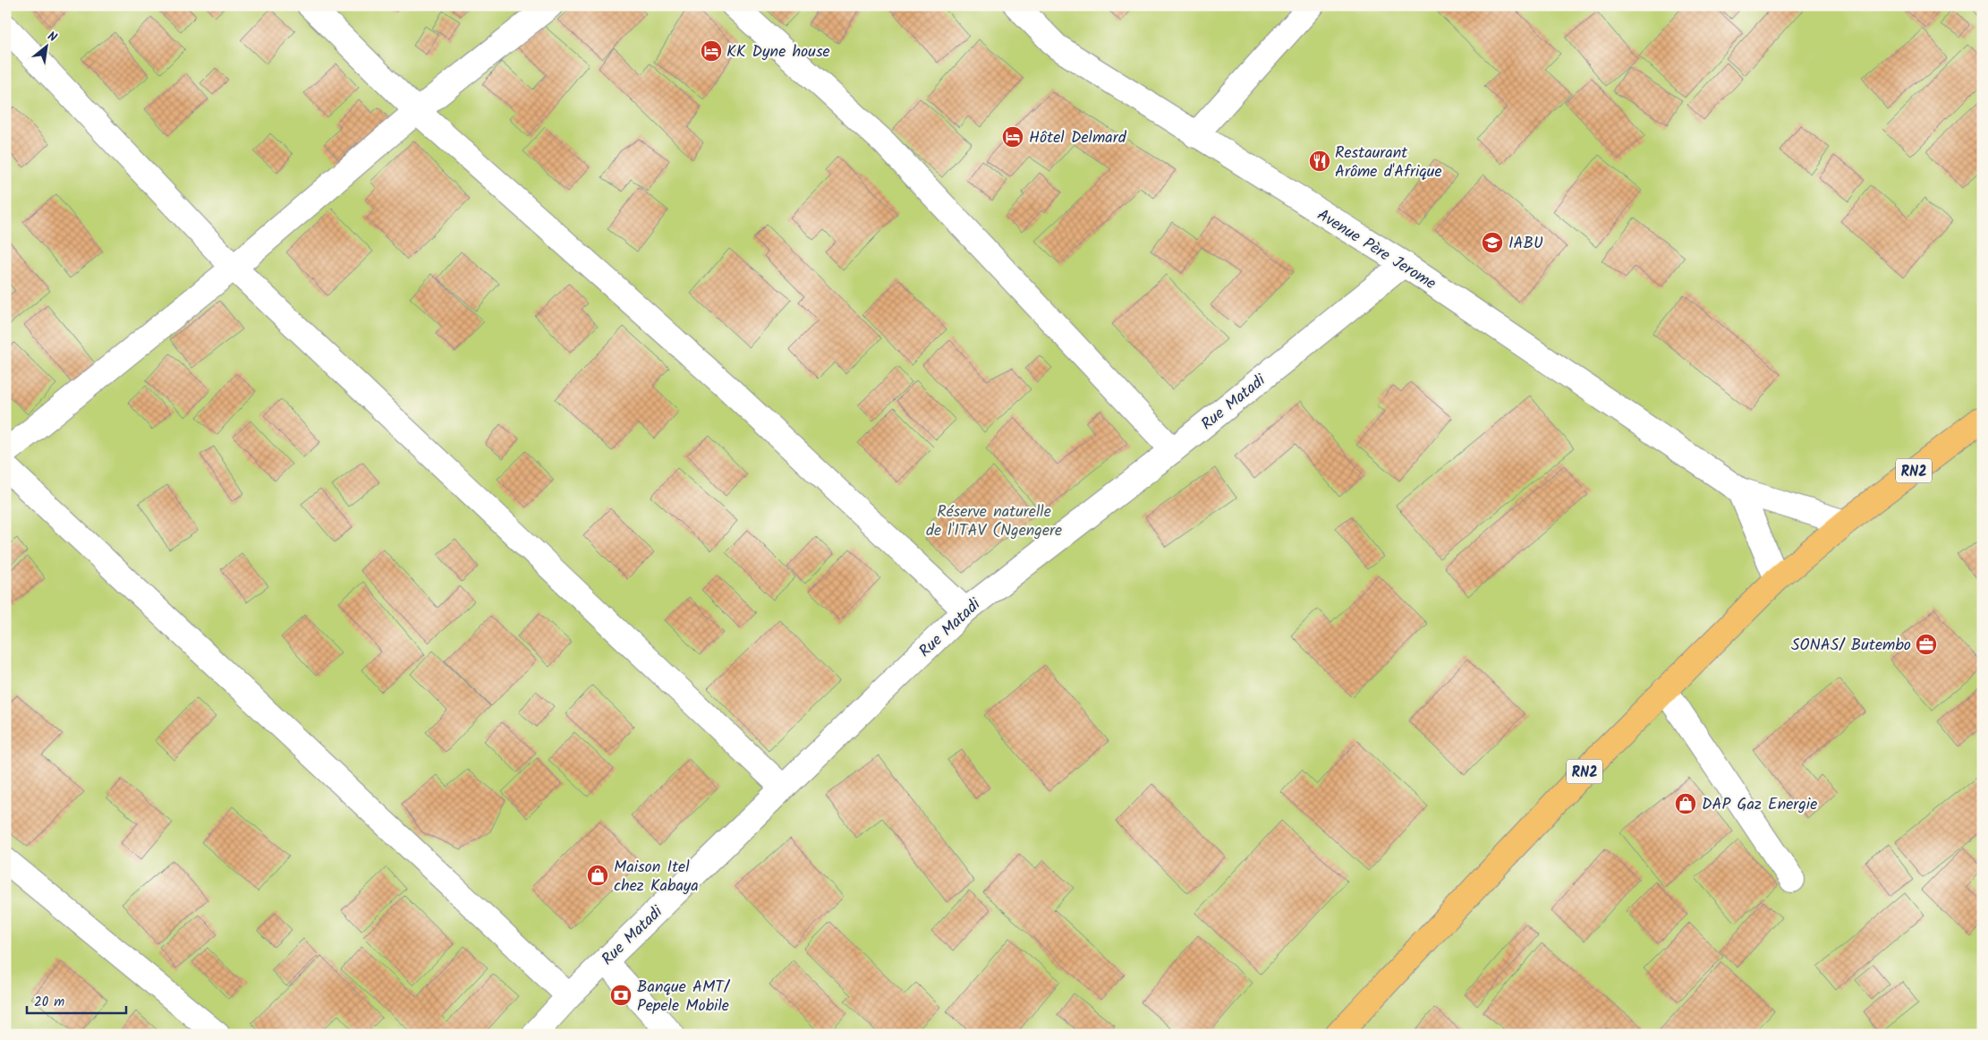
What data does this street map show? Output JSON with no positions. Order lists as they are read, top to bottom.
{
  "streets": {
    "highway": ["RN2"],
    "street": ["Avenue Père Jerome", "Rue Matadi"]
  },
  "crossings": [
    ["Avenue Père Jerome", "Rue Matadi"],
    ["Avenue Père Jerome", "RN2"]
  ],
  "parks": ["Réserve naturelle de l'ITAV (Ngengere"],
  "places": {
    "hotel": ["KK Dyne house", "Hôtel Delmard"],
    "restaurant": ["Restaurant Arôme d'Afrique"],
    "school or university": ["IABU"],
    "office": ["SONAS/ Butembo"],
    "shop": ["DAP Gaz Energie", "Maison Itel chez Kabaya"],
    "bank": ["Banque AMT/ Pepele Mobile"]
  },
  "scale_bar": "20 m",
  "north": "top right"
}
